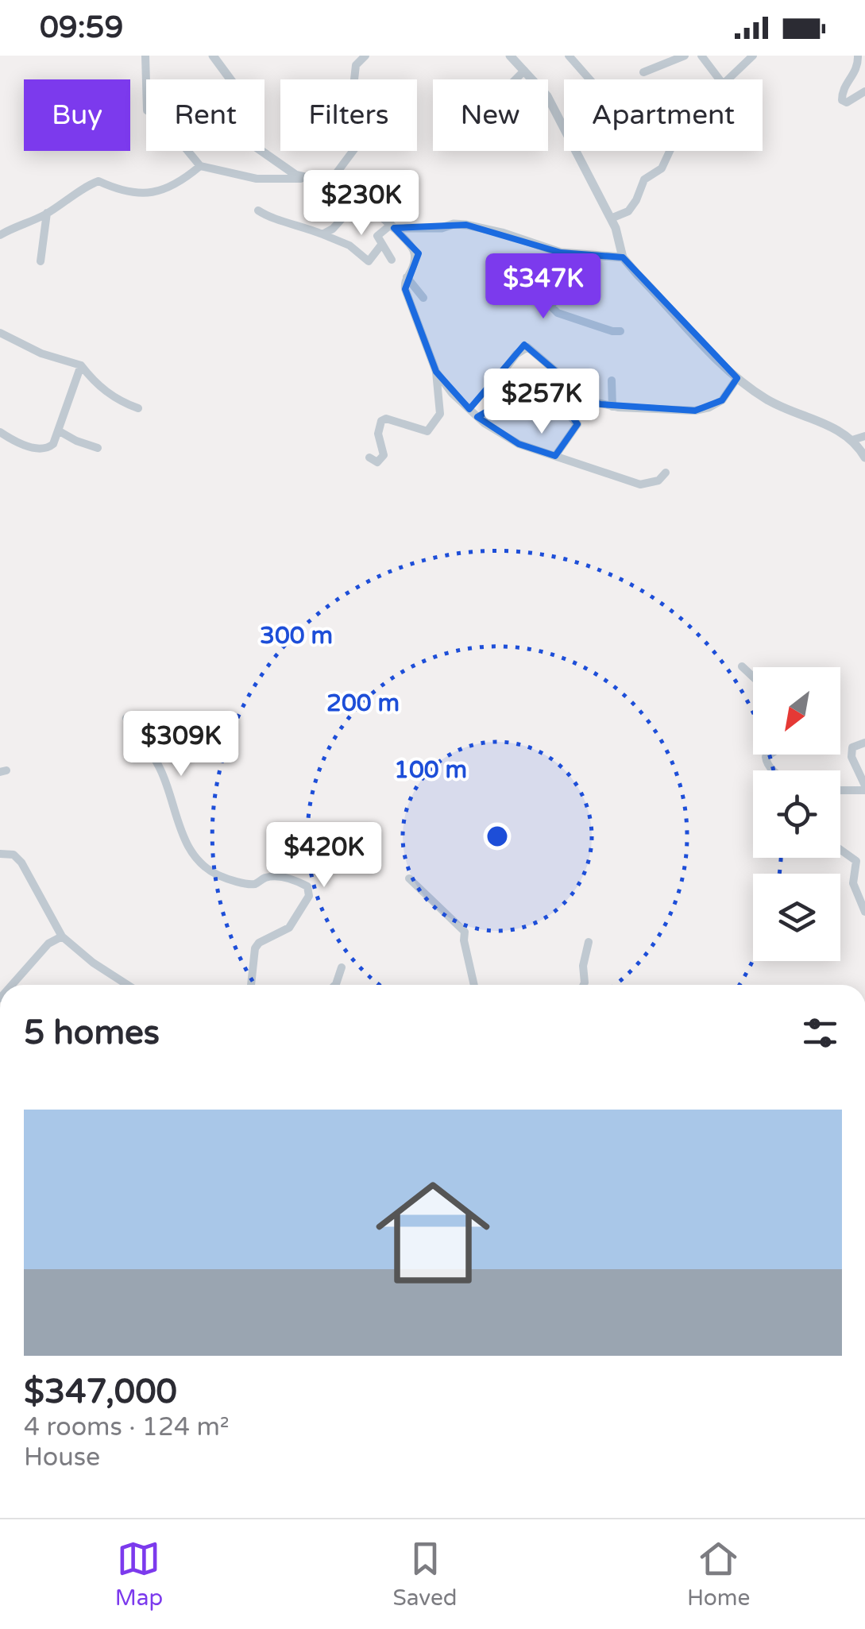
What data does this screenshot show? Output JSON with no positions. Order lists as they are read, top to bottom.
{
  "north": "bottom left",
  "page": {
    "status": "09:59",
    "chip": [
      "Buy",
      "Rent",
      "Filters",
      "New",
      "Apartment"
    ],
    "price": [
      "$230K",
      "$347K",
      "$257K",
      "$309K",
      "$420K"
    ],
    "heading": "5 homes",
    "list": [
      {
        "name": "$347,000",
        "note": "4 rooms · 124 m² · House"
      }
    ],
    "tabs": ["Map", "Saved", "Home"]
  },
  "rings": ["300 m", "200 m", "100 m"]
}
